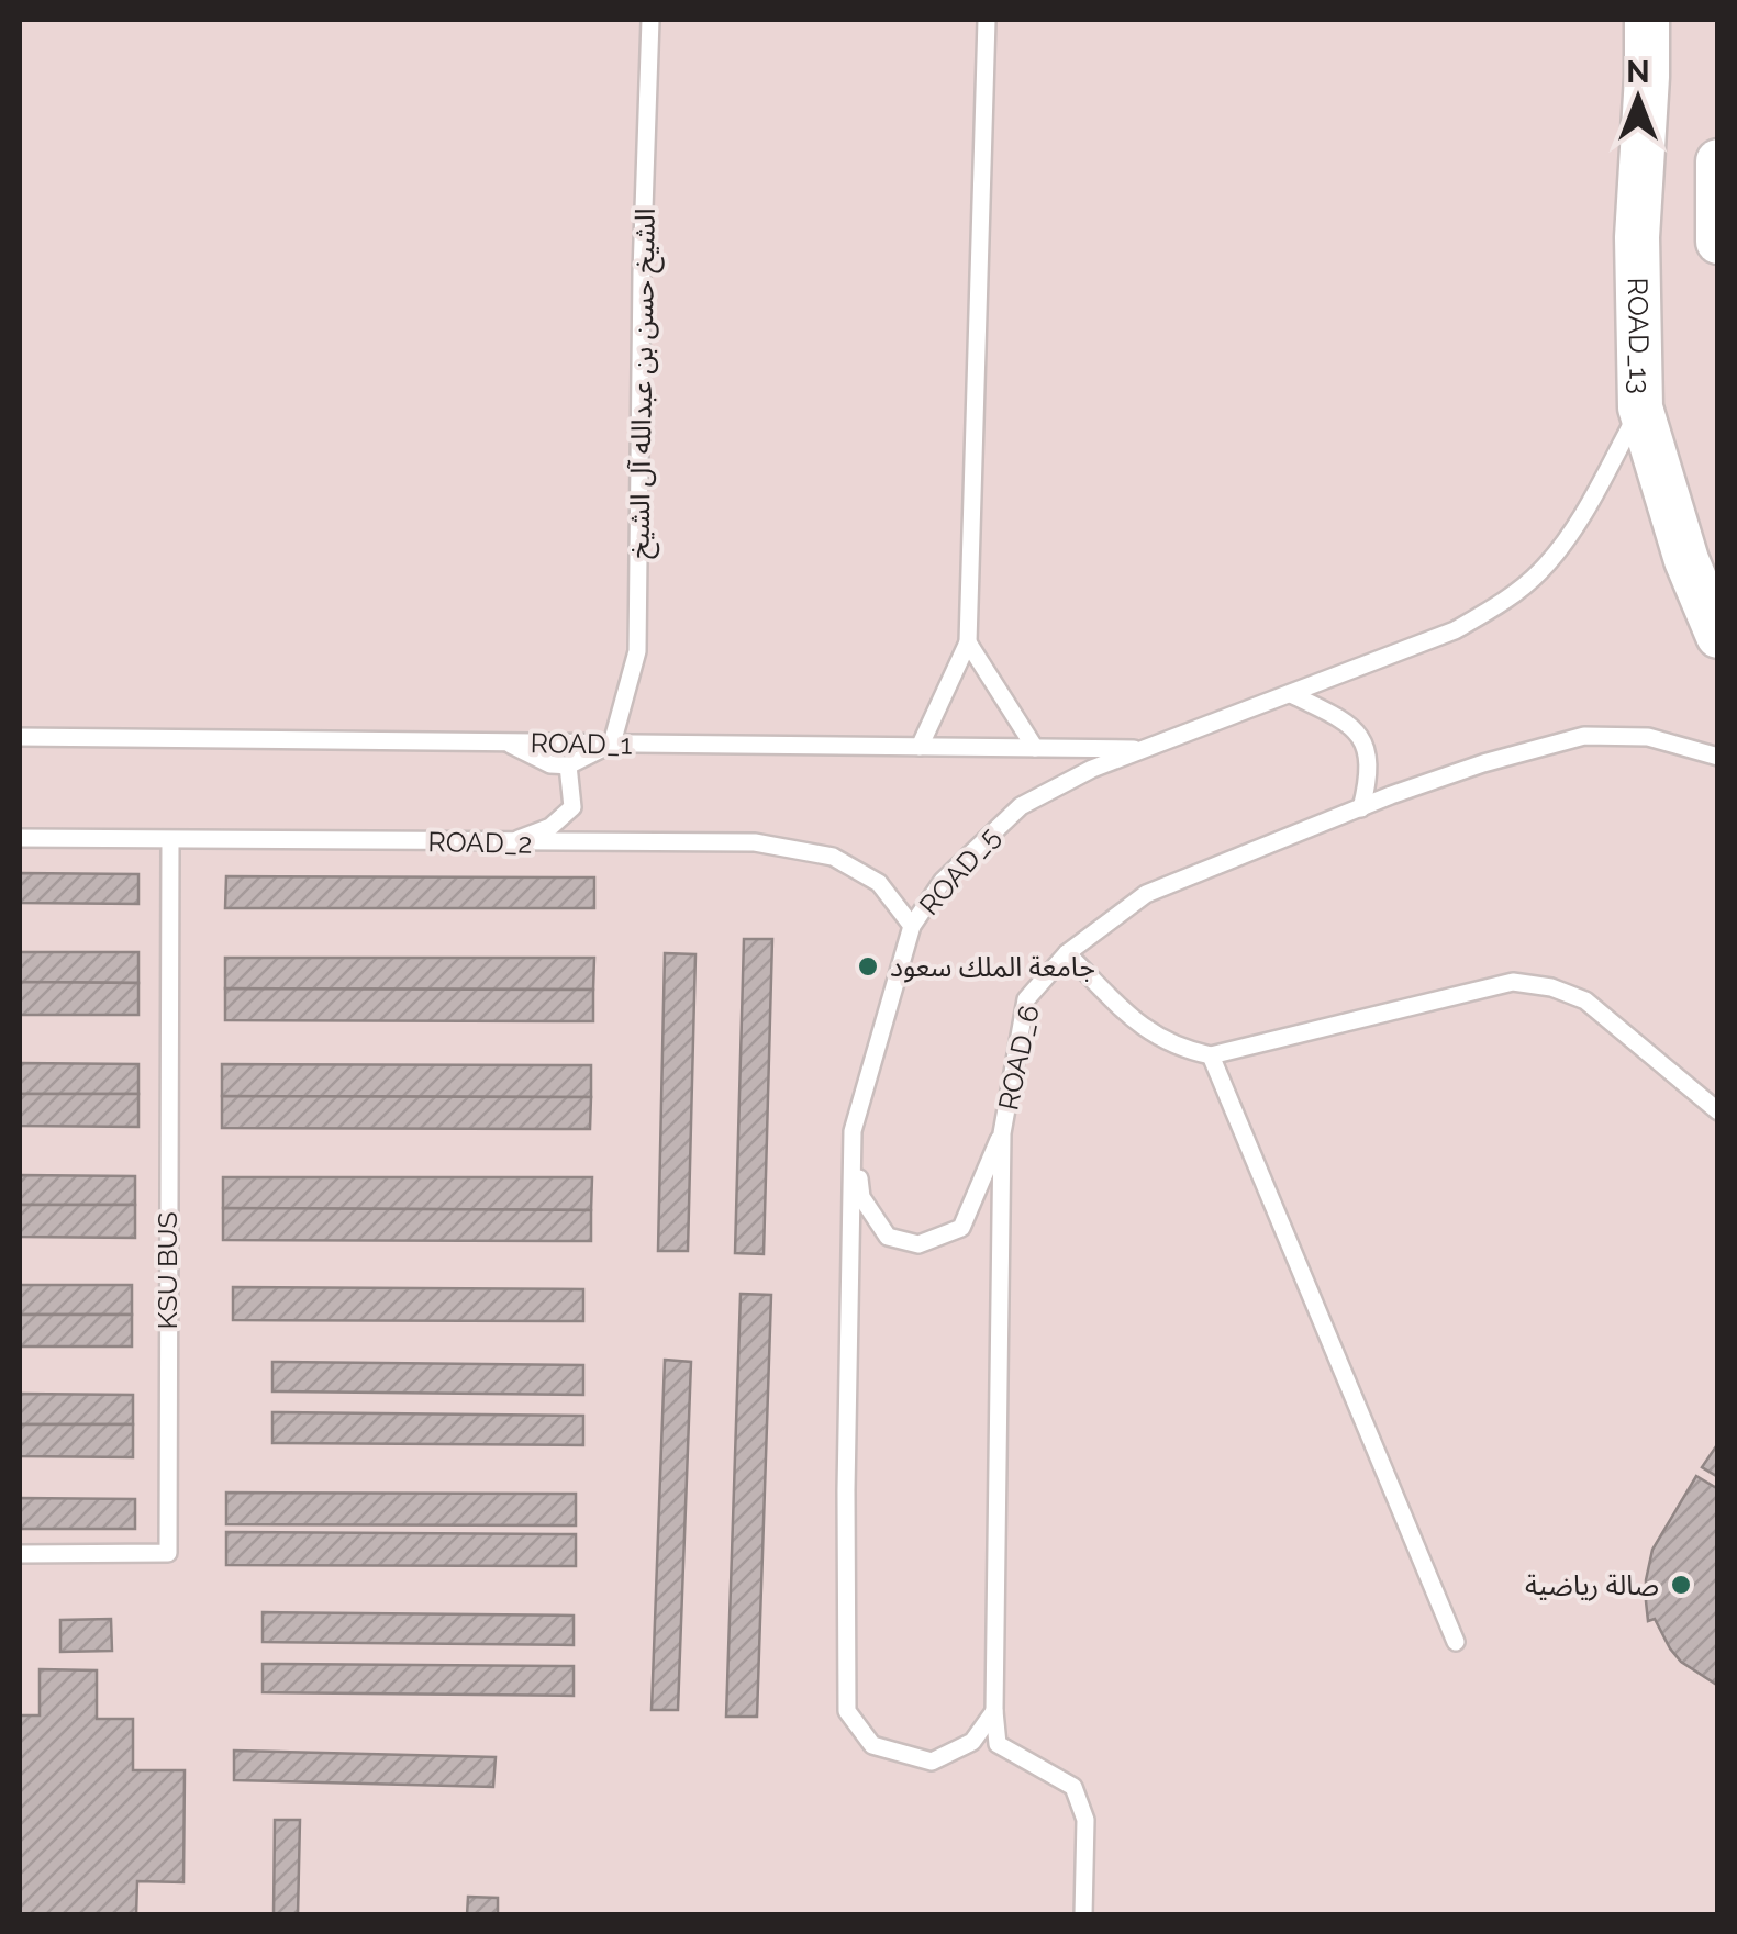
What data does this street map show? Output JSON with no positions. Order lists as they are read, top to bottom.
{
  "streets": {
    "street": ["ROAD_13"],
    "lane": [
      "الشيخ حسن بن عبدالله آل الشيخ",
      "ROAD_1",
      "ROAD_2",
      "ROAD_5",
      "ROAD_6",
      "KSU BUS"
    ]
  },
  "crossings": [
    ["ROAD_13", "ROAD_5"],
    ["الشيخ حسن بن عبدالله آل الشيخ", "ROAD_1"],
    ["ROAD_1", "ROAD_5"],
    ["ROAD_2", "ROAD_5"],
    ["ROAD_2", "KSU BUS"],
    ["ROAD_5", "ROAD_6"]
  ],
  "places": ["جامعة الملك سعود", "صالة رياضية"],
  "north": "top"
}
